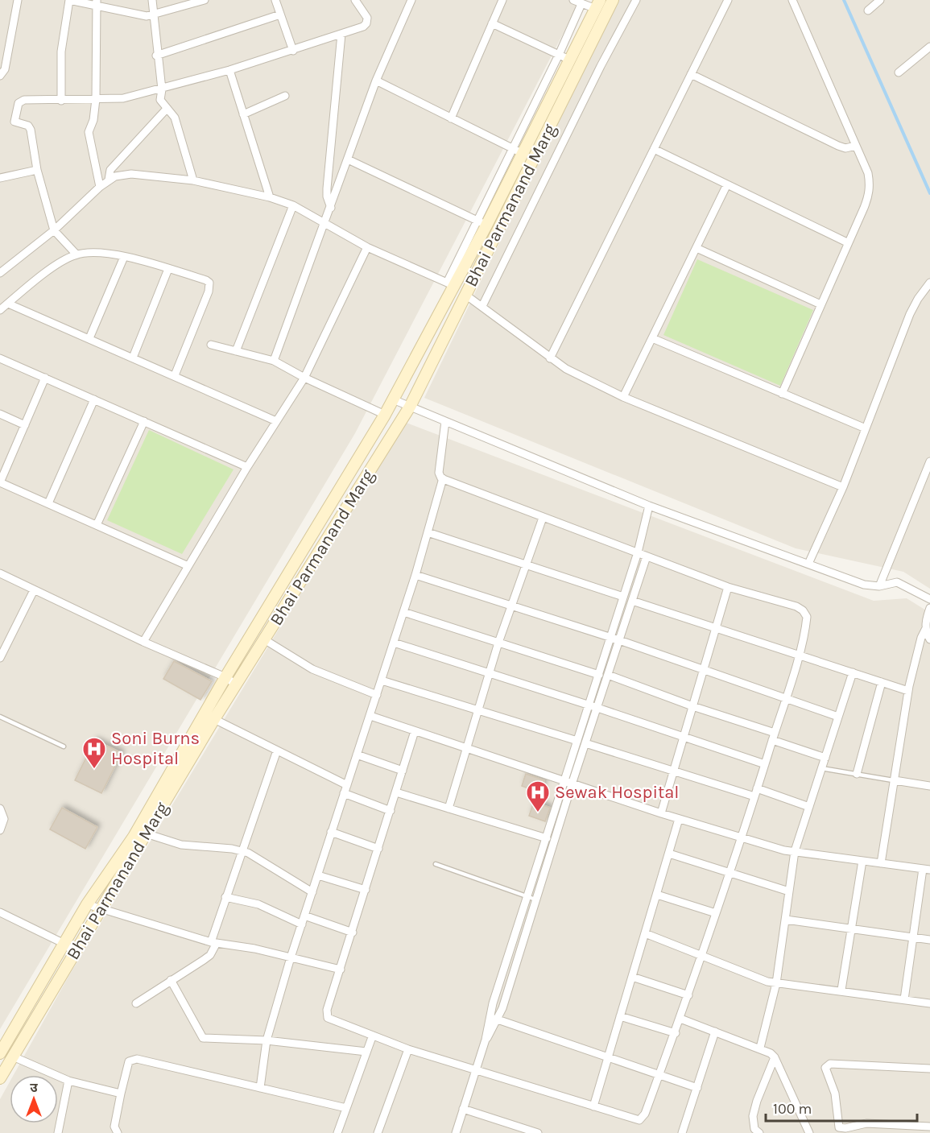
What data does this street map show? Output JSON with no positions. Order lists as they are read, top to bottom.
{
  "streets": {
    "street": ["Bhai Parmanand Marg"]
  },
  "places": {
    "hospital": ["Soni Burns Hospital", "Sewak Hospital"]
  },
  "scale_bar": "100 m",
  "north": "top"
}
